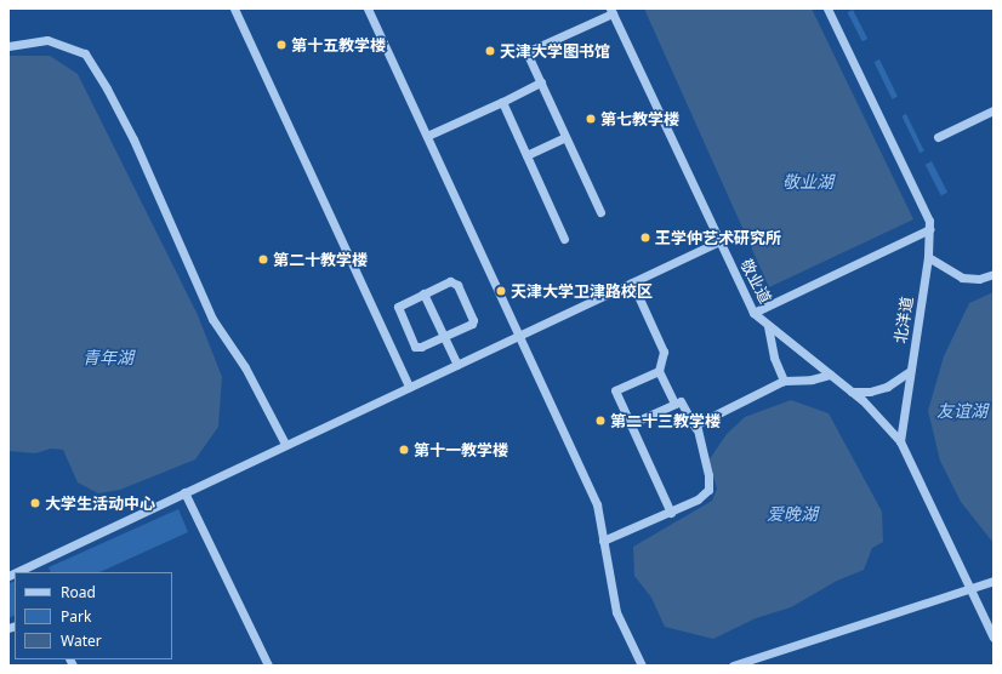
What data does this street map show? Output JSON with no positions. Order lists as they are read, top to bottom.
{
  "streets": {
    "street": ["敬业道", "北洋道"]
  },
  "crossings": [
    ["敬业道", "北洋道"]
  ],
  "water": [
    "敬业湖",
    "青年湖",
    "友谊湖",
    "爱晚湖"
  ],
  "places": [
    "第十五教学楼",
    "天津大学图书馆",
    "第七教学楼",
    "王学仲艺术研究所",
    "第二十教学楼",
    "天津大学卫津路校区",
    "第二十三教学楼",
    "第十一教学楼",
    "大学生活动中心"
  ],
  "legend": ["Road", "Park", "Water"]
}
